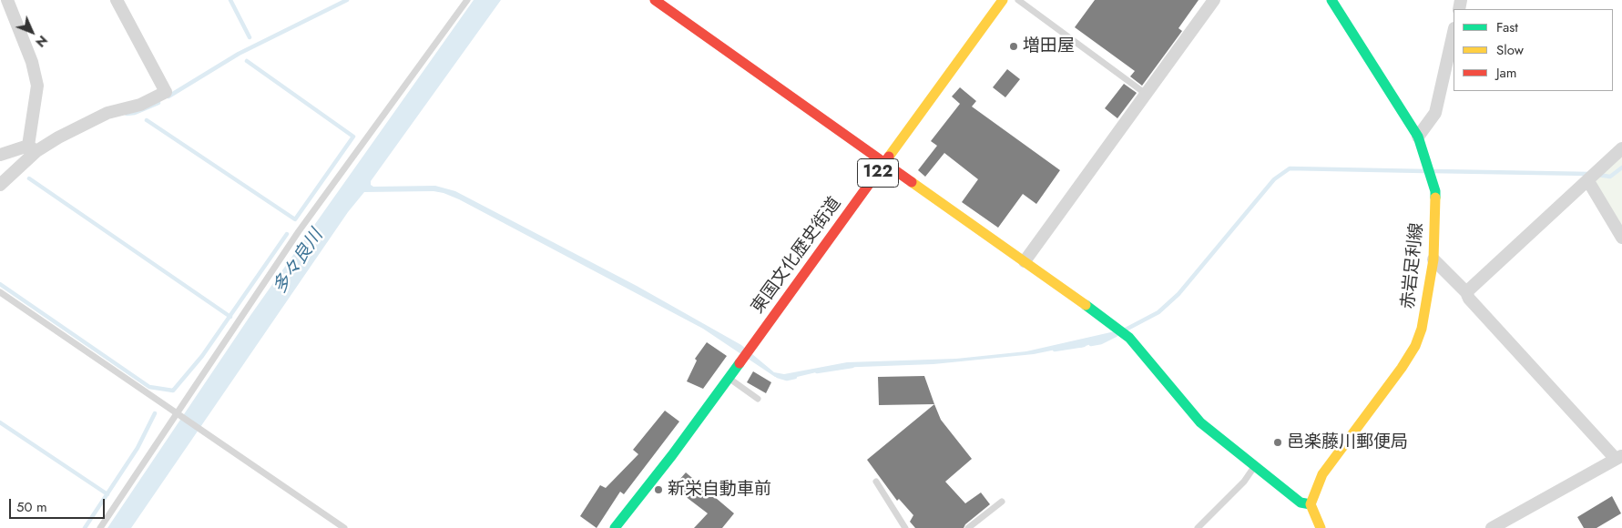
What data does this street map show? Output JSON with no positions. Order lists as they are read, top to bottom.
{
  "streets": {
    "main road": ["122", "東国文化歴史街道", "赤岩足利線"]
  },
  "water": ["多々良川"],
  "places": ["増田屋", "邑楽藤川郵便局", "新栄自動車前"],
  "legend": ["Fast", "Slow", "Jam"],
  "scale_bar": "50 m",
  "north": "bottom right"
}
